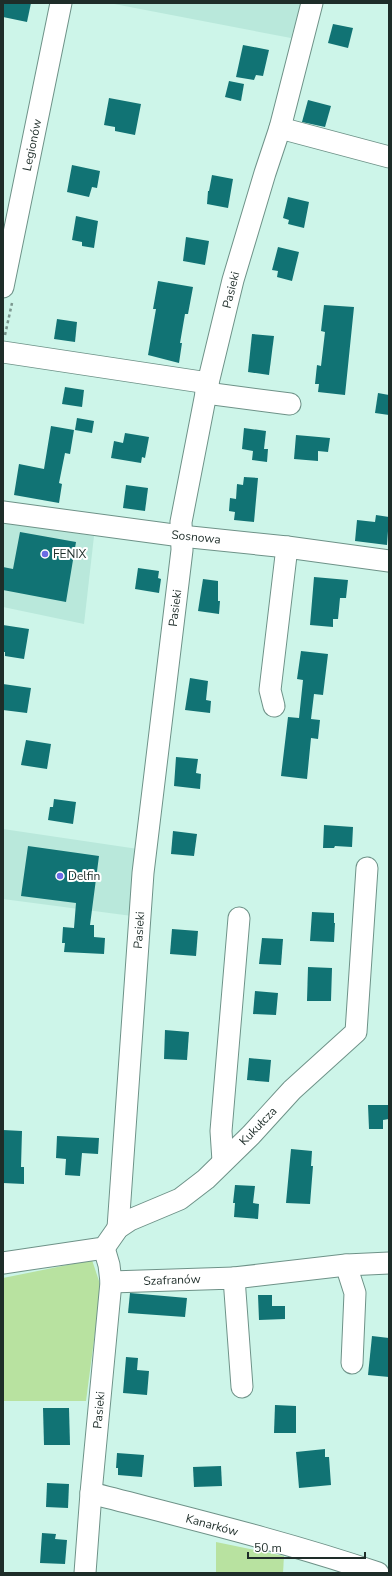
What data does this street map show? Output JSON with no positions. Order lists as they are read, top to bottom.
{
  "streets": {
    "street": [
      "Legionów",
      "Pasieki",
      "Sosnowa",
      "Kukułcza",
      "Szafranów",
      "Kanarków"
    ]
  },
  "crossings": [
    ["Pasieki", "Sosnowa"],
    ["Pasieki", "Kukułcza"],
    ["Pasieki", "Szafranów"],
    ["Pasieki", "Kanarków"]
  ],
  "places": ["FENIX", "Delfin"],
  "scale_bar": "50 m"
}
